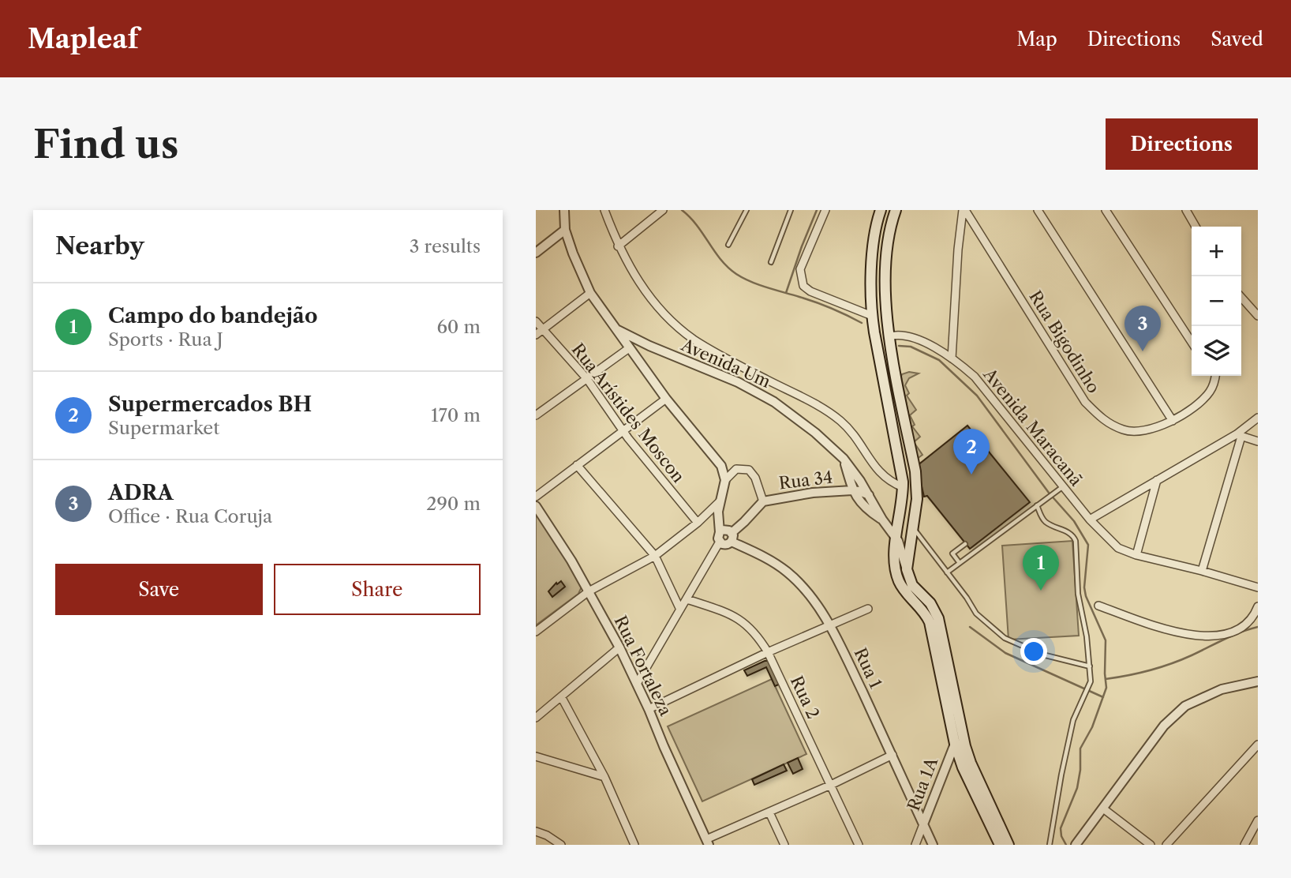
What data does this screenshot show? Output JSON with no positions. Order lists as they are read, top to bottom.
{
  "streets": {
    "street": [
      "Rua Bigodinho",
      "Avenida Um",
      "Rua Arístides Moscon",
      "Avenida Maracanã",
      "Rua 34",
      "Rua Fortaleza",
      "Rua 1",
      "Rua 2",
      "Rua 1A"
    ]
  },
  "crossings": [
    ["Avenida Um", "Rua 34"],
    ["Rua 1", "Rua 1A"]
  ],
  "page": {
    "header": "Mapleaf",
    "nav": ["Map", "Directions", "Saved"],
    "buttons": [
      "Directions",
      ["Save", "Share"]
    ],
    "title": "Find us",
    "heading": ["Nearby", "3 results"],
    "map_buttons": ["+", "−"],
    "list": [
      {
        "mark": "1",
        "name": "Campo do bandejão",
        "note": "Sports · Rua J",
        "value": "60 m"
      },
      {
        "mark": "2",
        "name": "Supermercados BH",
        "note": "Supermarket",
        "value": "170 m"
      },
      {
        "mark": "3",
        "name": "ADRA",
        "note": "Office · Rua Coruja",
        "value": "290 m"
      }
    ],
    "pins": ["3", "2", "1"]
  }
}
